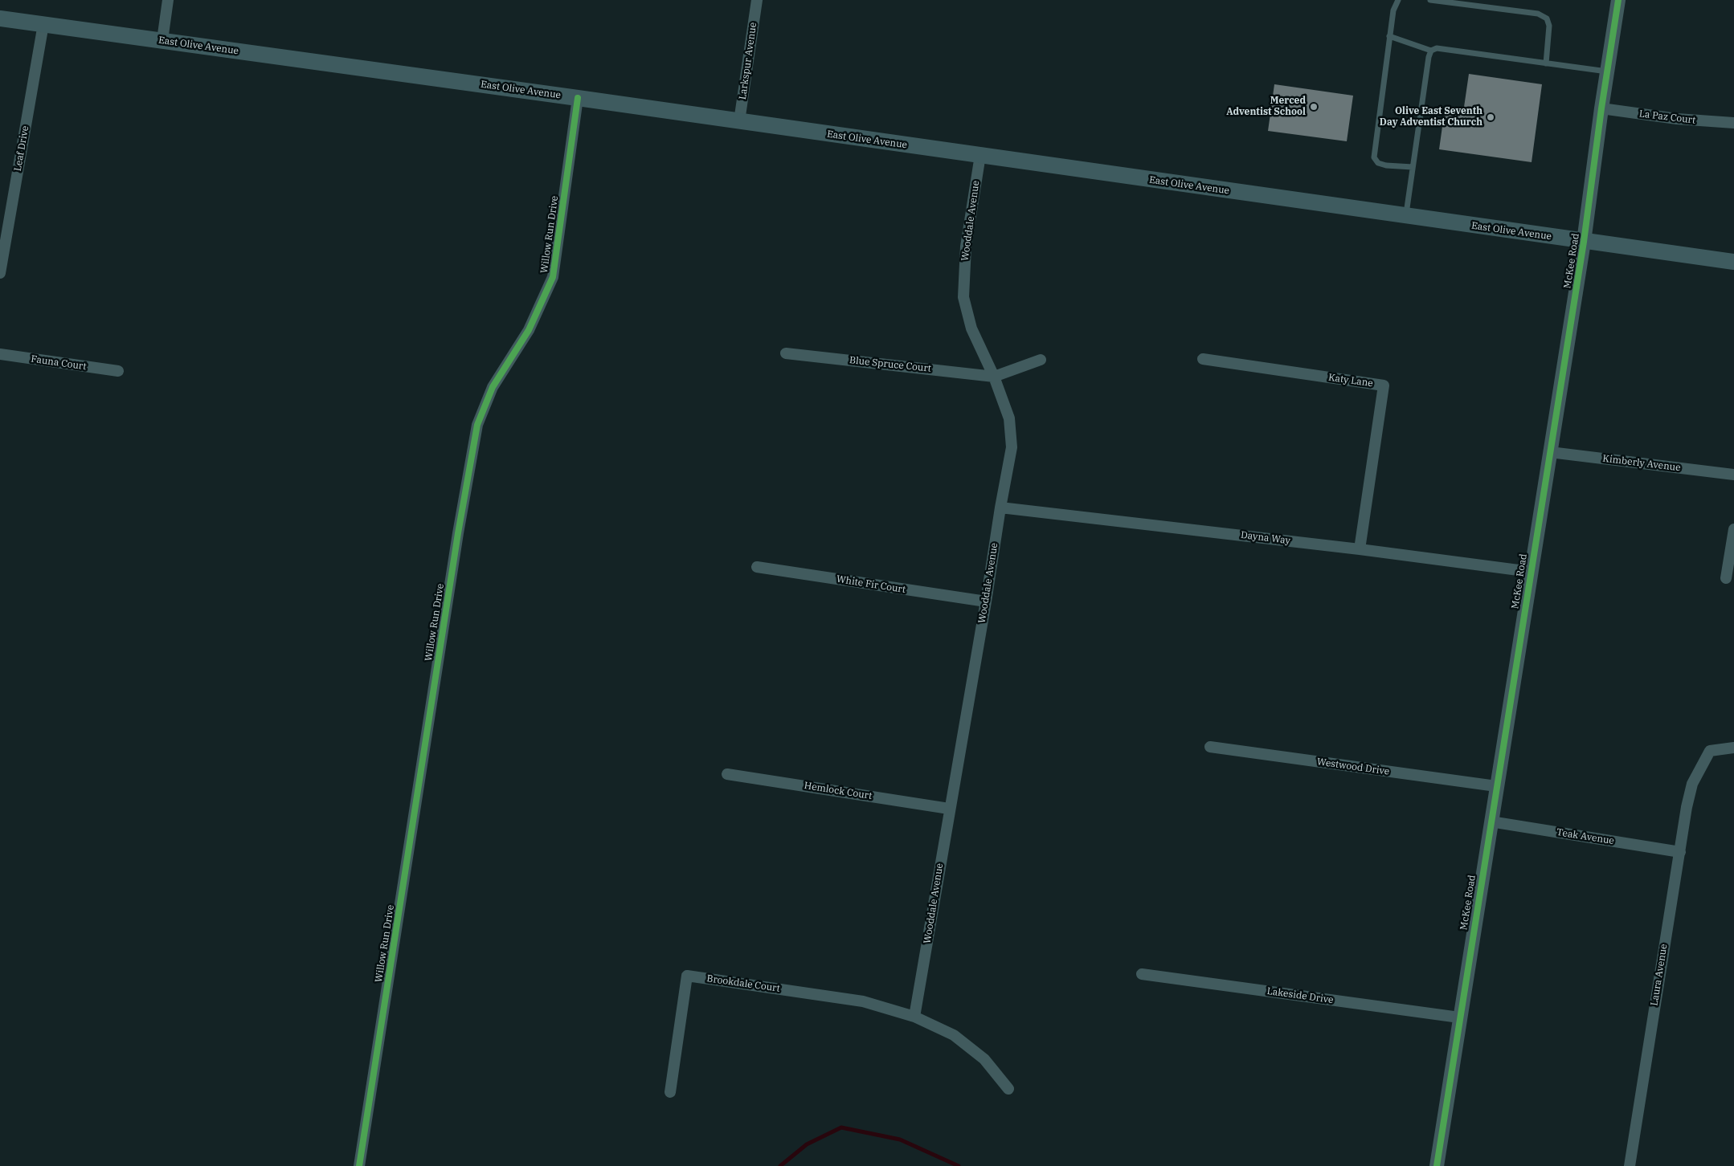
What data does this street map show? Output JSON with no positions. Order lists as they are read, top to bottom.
{
  "streets": {
    "main road": ["East Olive Avenue"],
    "street": [
      "Larkspur Avenue",
      "La Paz Court",
      "Leaf Drive",
      "Wooddale Avenue",
      "Willow Run Drive",
      "McKee Road",
      "Fauna Court",
      "Blue Spruce Court",
      "Katy Lane",
      "Kimberly Avenue",
      "Dayna Way",
      "White Fir Court",
      "Westwood Drive",
      "Hemlock Court",
      "Teak Avenue",
      "Laura Avenue",
      "Brookdale Court",
      "Lakeside Drive"
    ]
  },
  "crossings": [
    ["East Olive Avenue", "Larkspur Avenue"],
    ["East Olive Avenue", "Leaf Drive"],
    ["East Olive Avenue", "Wooddale Avenue"],
    ["East Olive Avenue", "Willow Run Drive"],
    ["East Olive Avenue", "McKee Road"],
    ["La Paz Court", "McKee Road"],
    ["Wooddale Avenue", "Blue Spruce Court"],
    ["Wooddale Avenue", "Dayna Way"],
    ["Wooddale Avenue", "White Fir Court"],
    ["Wooddale Avenue", "Hemlock Court"],
    ["Wooddale Avenue", "Brookdale Court"],
    ["McKee Road", "Kimberly Avenue"],
    ["McKee Road", "Dayna Way"],
    ["McKee Road", "Westwood Drive"],
    ["McKee Road", "Teak Avenue"],
    ["McKee Road", "Lakeside Drive"],
    ["Katy Lane", "Dayna Way"],
    ["Teak Avenue", "Laura Avenue"]
  ],
  "places": ["Merced Adventist School", "Olive East Seventh Day Adventist Church"]
}
